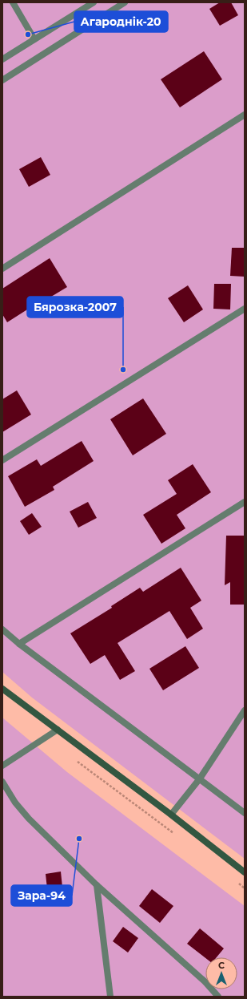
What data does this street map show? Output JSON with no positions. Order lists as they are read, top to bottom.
{
  "places": ["Агароднік-20", "Бярозка-2007", "Зара-94"],
  "north": "top"
}
